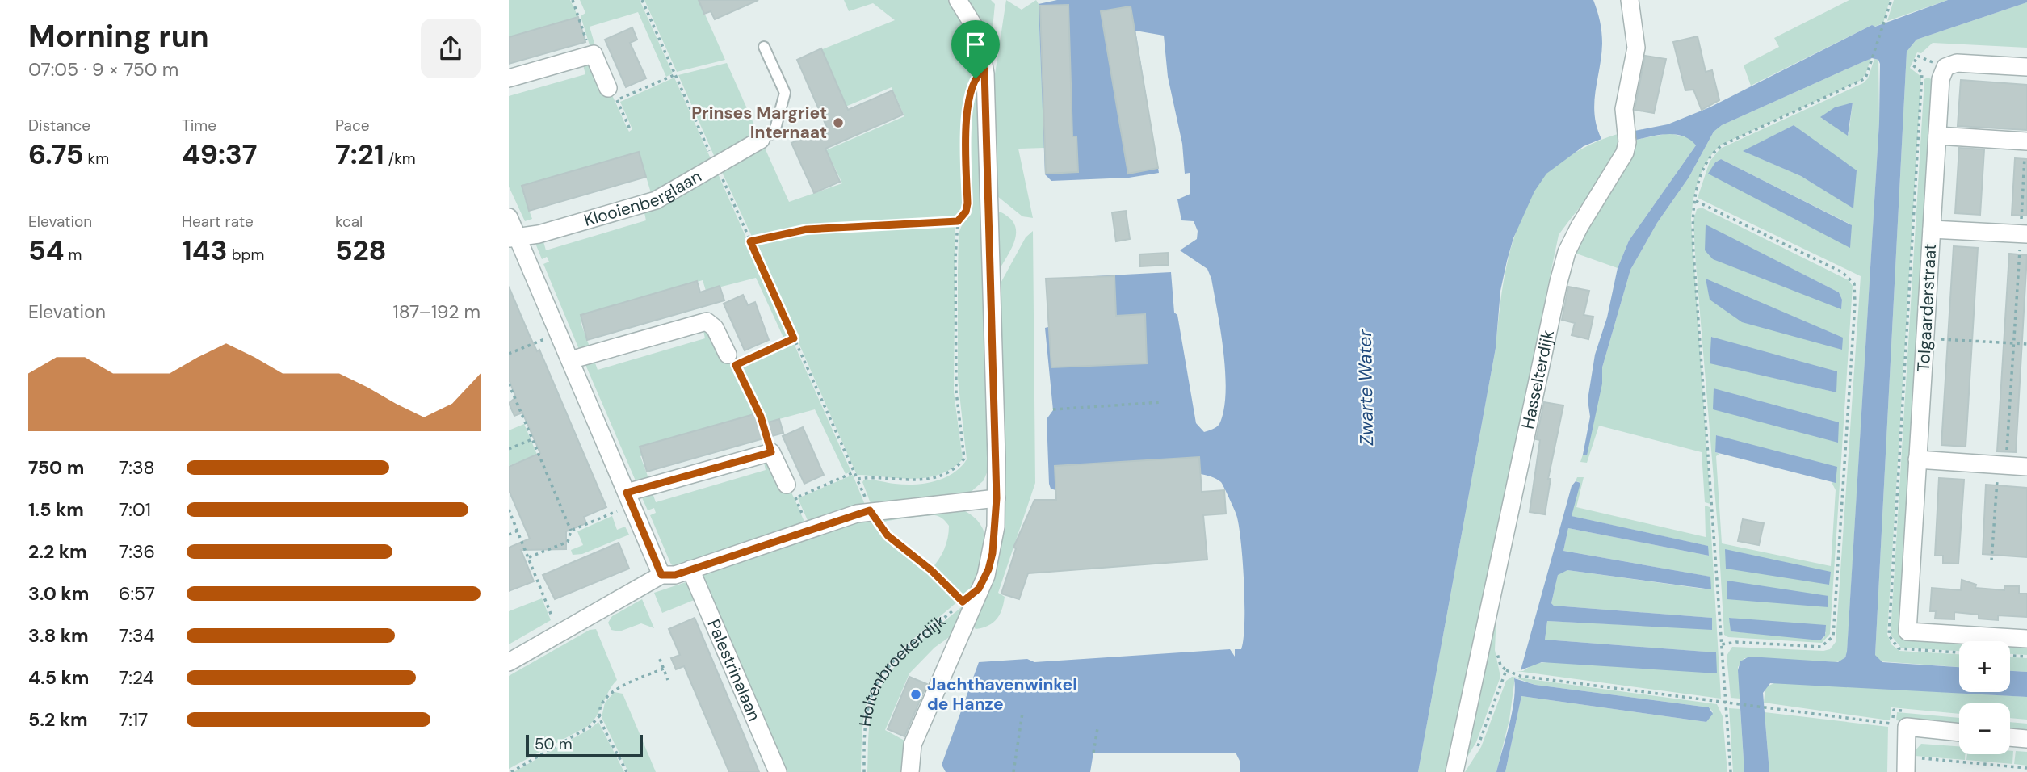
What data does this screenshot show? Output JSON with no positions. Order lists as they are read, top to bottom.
{
  "streets": {
    "street": [
      "Klooienberglaan",
      "Tolgaarderstraat",
      "Hasselterdijk",
      "Palestrinalaan",
      "Holtenbroekerdijk"
    ]
  },
  "water": ["Zwarte Water"],
  "places": ["Prinses Margriet Internaat", "Jachthavenwinkel de Hanze"],
  "scale_bar": "50 m",
  "page": {
    "heading": ["Morning run", "07:05 · 9 × 750 m"],
    "stats": [
      ["Distance", "6.75 km"],
      ["Time", "49:37"],
      ["Pace", "7:21 /km"],
      ["Elevation", "54 m"],
      ["Heart rate", "143 bpm"],
      ["kcal", "528"]
    ],
    "chart": ["Elevation", "187–192 m"],
    "list": [
      {
        "name": "750 m",
        "note": "7:38"
      },
      {
        "name": "1.5 km",
        "note": "7:01"
      },
      {
        "name": "2.2 km",
        "note": "7:36"
      },
      {
        "name": "3.0 km",
        "note": "6:57"
      },
      {
        "name": "3.8 km",
        "note": "7:34"
      },
      {
        "name": "4.5 km",
        "note": "7:24"
      },
      {
        "name": "5.2 km",
        "note": "7:17"
      }
    ],
    "map_buttons": ["+", "−"],
    "scale": "50 m"
  }
}
